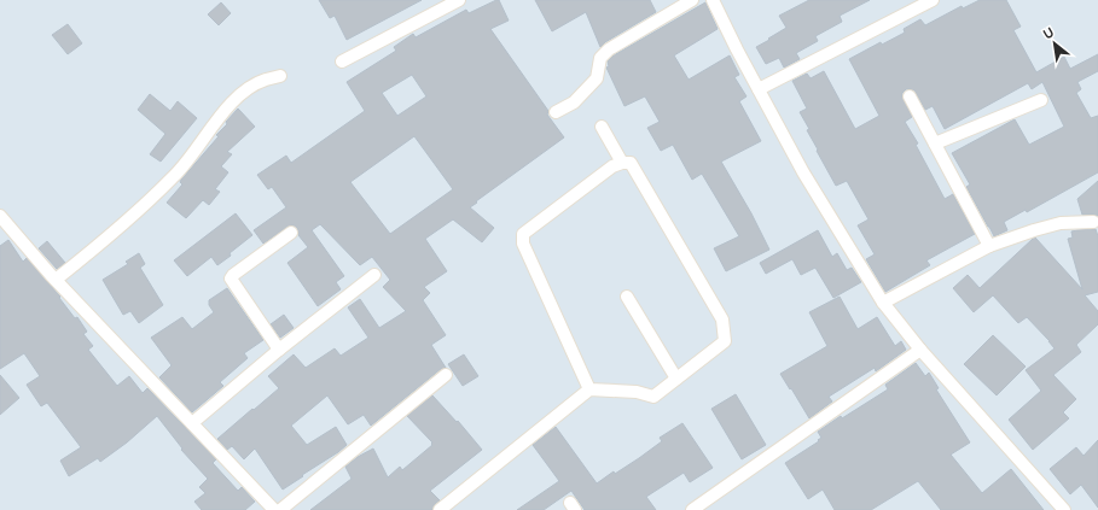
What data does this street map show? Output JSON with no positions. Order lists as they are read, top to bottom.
{
  "north": "top left"
}
